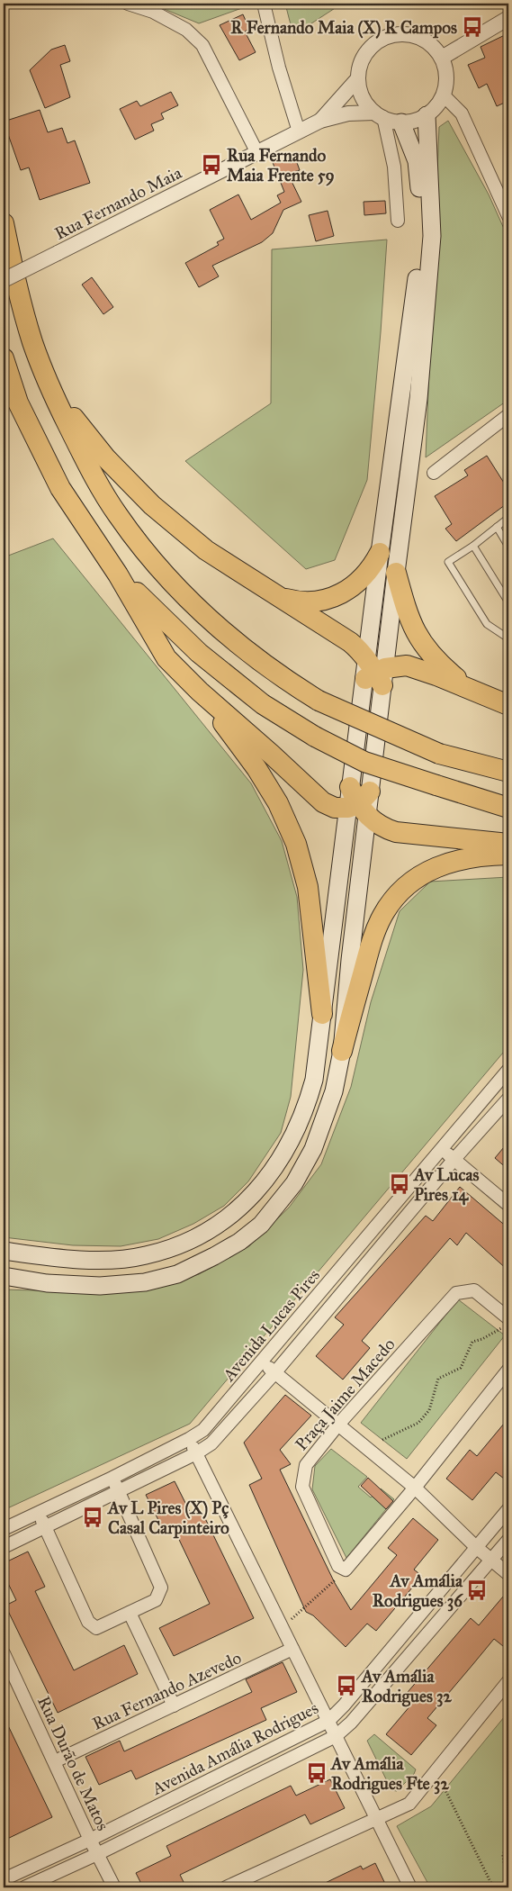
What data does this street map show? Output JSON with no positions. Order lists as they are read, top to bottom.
{
  "streets": {
    "street": [
      "Rua Fernando Maia",
      "Avenida Lucas Pires",
      "Praça Jaime Macedo",
      "Rua Fernando Azevedo",
      "Avenida Amália Rodrigues",
      "Rua Durão de Matos"
    ]
  },
  "crossings": [
    ["Rua Fernando Azevedo", "Rua Durão de Matos"],
    ["Avenida Amália Rodrigues", "Rua Durão de Matos"]
  ],
  "places": {
    "bus stop": [
      "R Fernando Maia (X) R Campos",
      "Rua Fernando Maia Frente 59",
      "Av Lucas Pires 14",
      "Av L Pires (X) Pç Casal Carpinteiro",
      "Av Amália Rodrigues 36",
      "Av Amália Rodrigues 32",
      "Av Amália Rodrigues Fte 32"
    ]
  }
}
